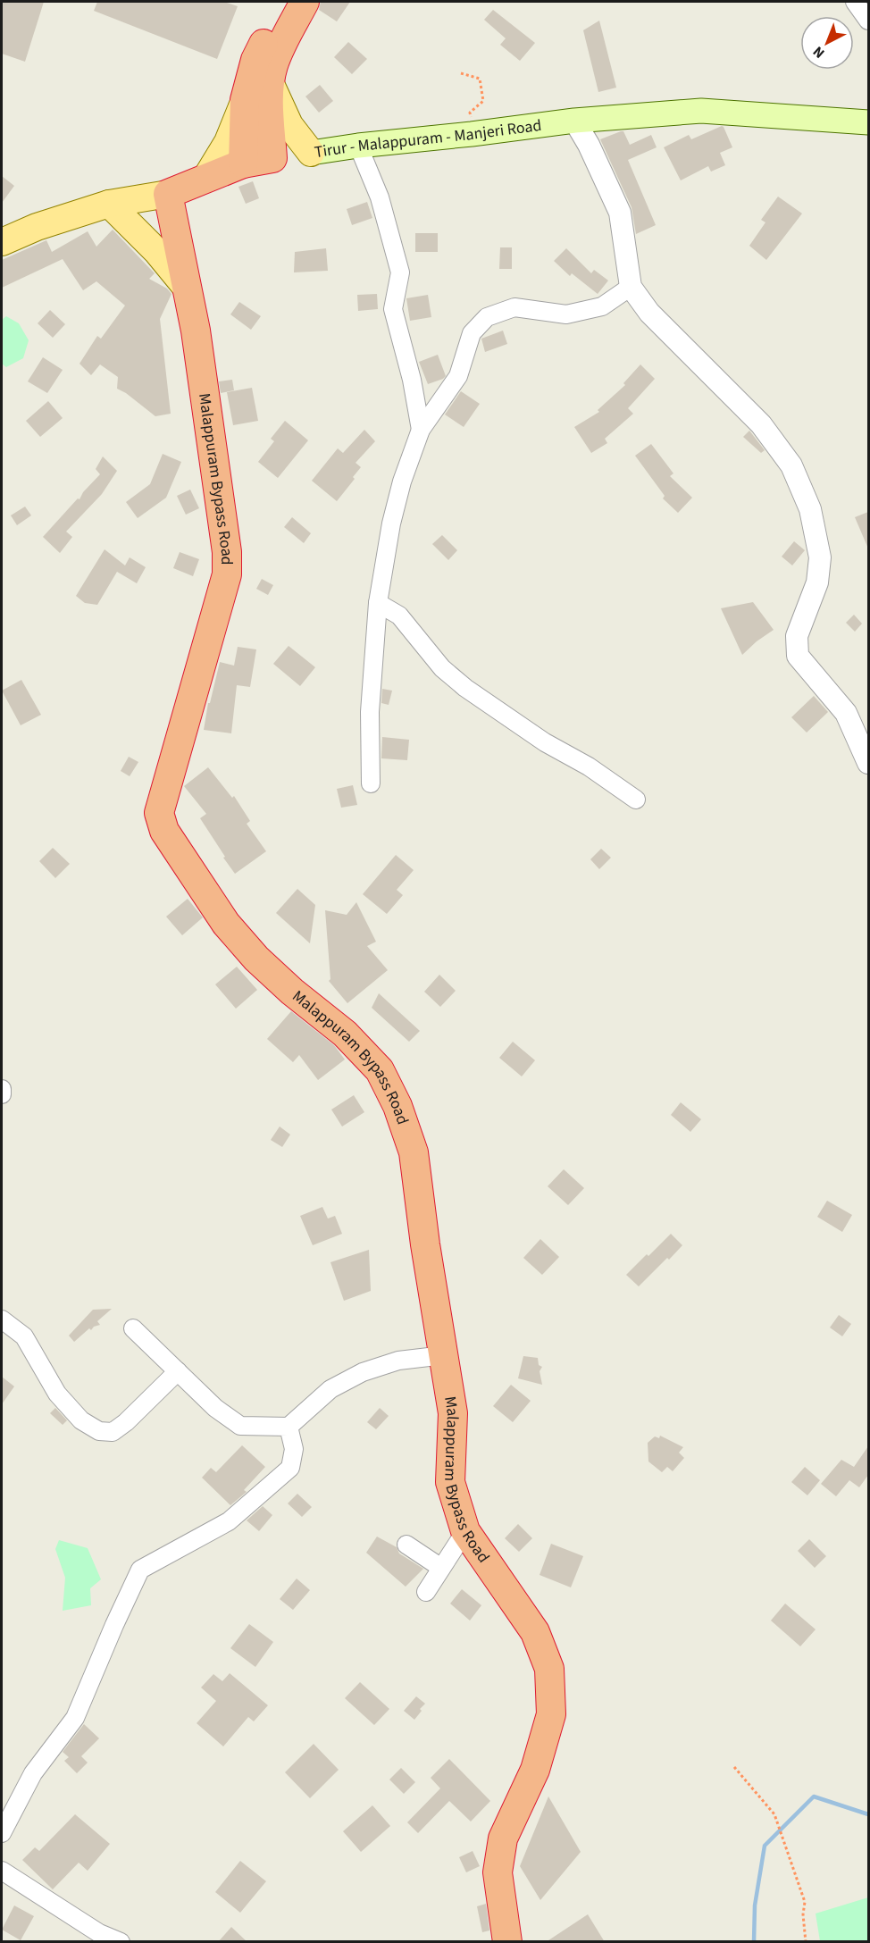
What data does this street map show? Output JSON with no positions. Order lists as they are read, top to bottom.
{
  "streets": {
    "highway": ["Tirur - Malappuram - Manjeri Road", "Malappuram Bypass Road"]
  },
  "crossings": [
    ["Tirur - Malappuram - Manjeri Road", "Malappuram Bypass Road"]
  ],
  "north": "bottom left"
}
